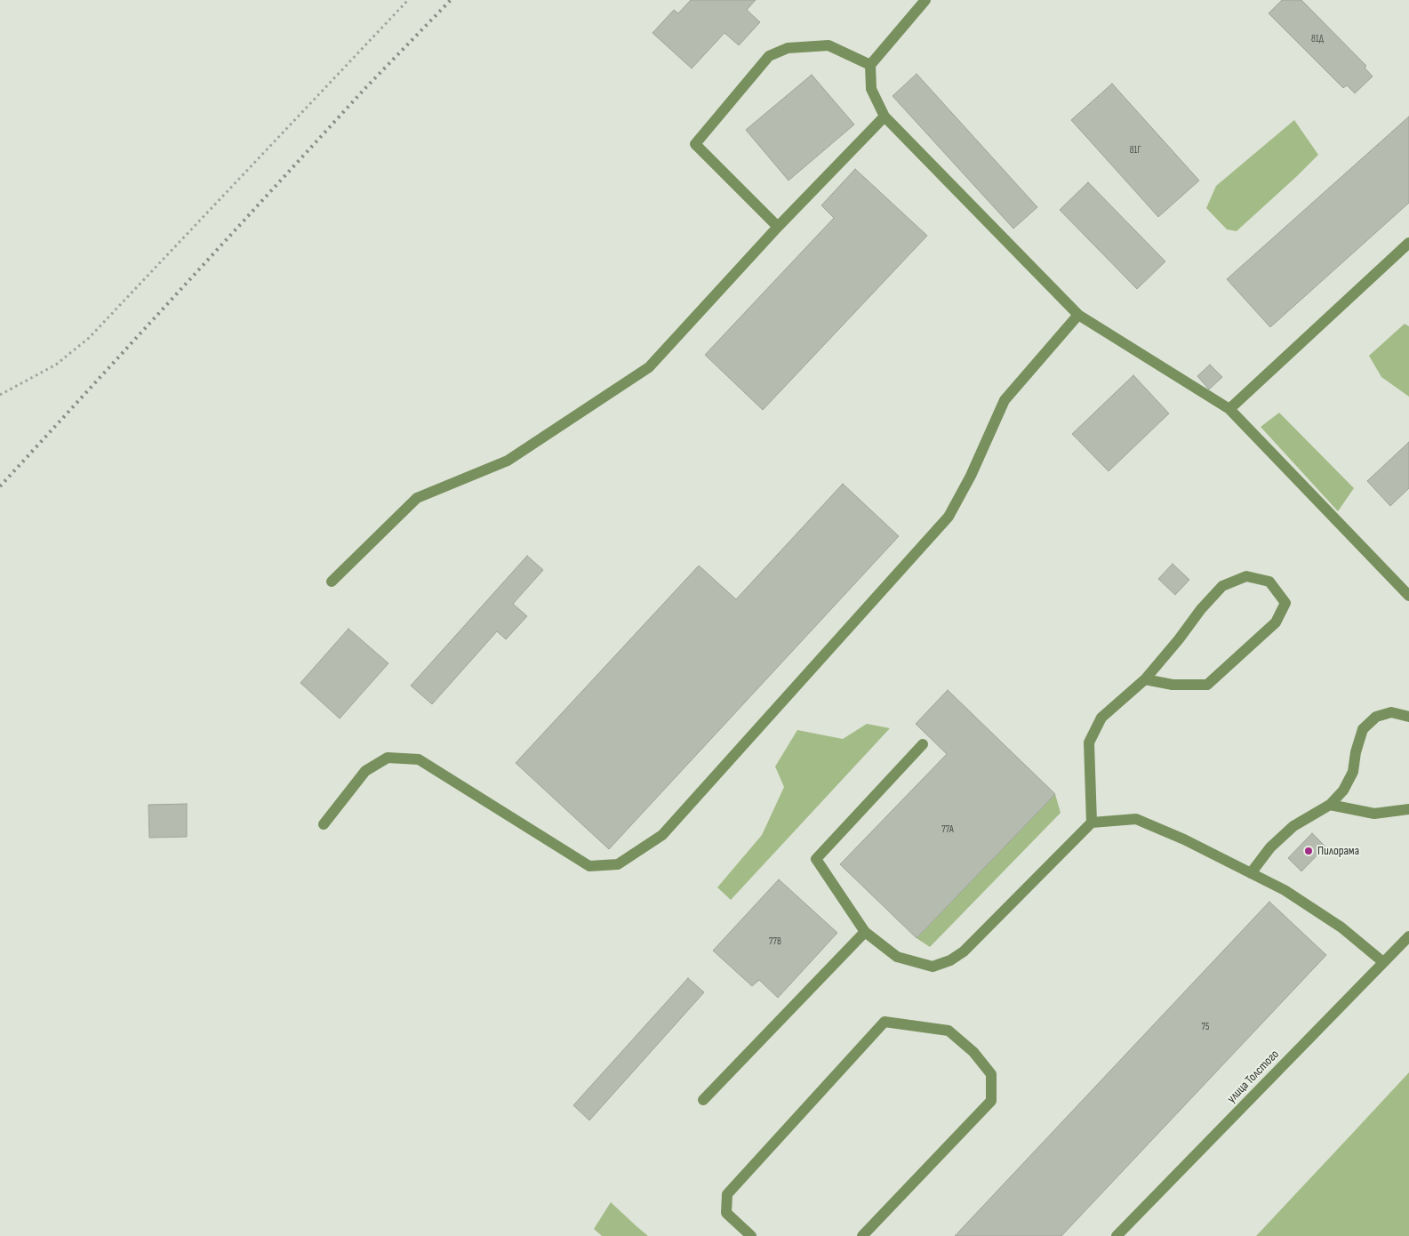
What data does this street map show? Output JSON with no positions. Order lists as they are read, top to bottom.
{
  "streets": {
    "street": ["улица Толстого"]
  },
  "places": ["Пилорама"],
  "house_numbers": [
    "81Д",
    "81Г",
    "77А",
    "77В",
    "75"
  ]
}
